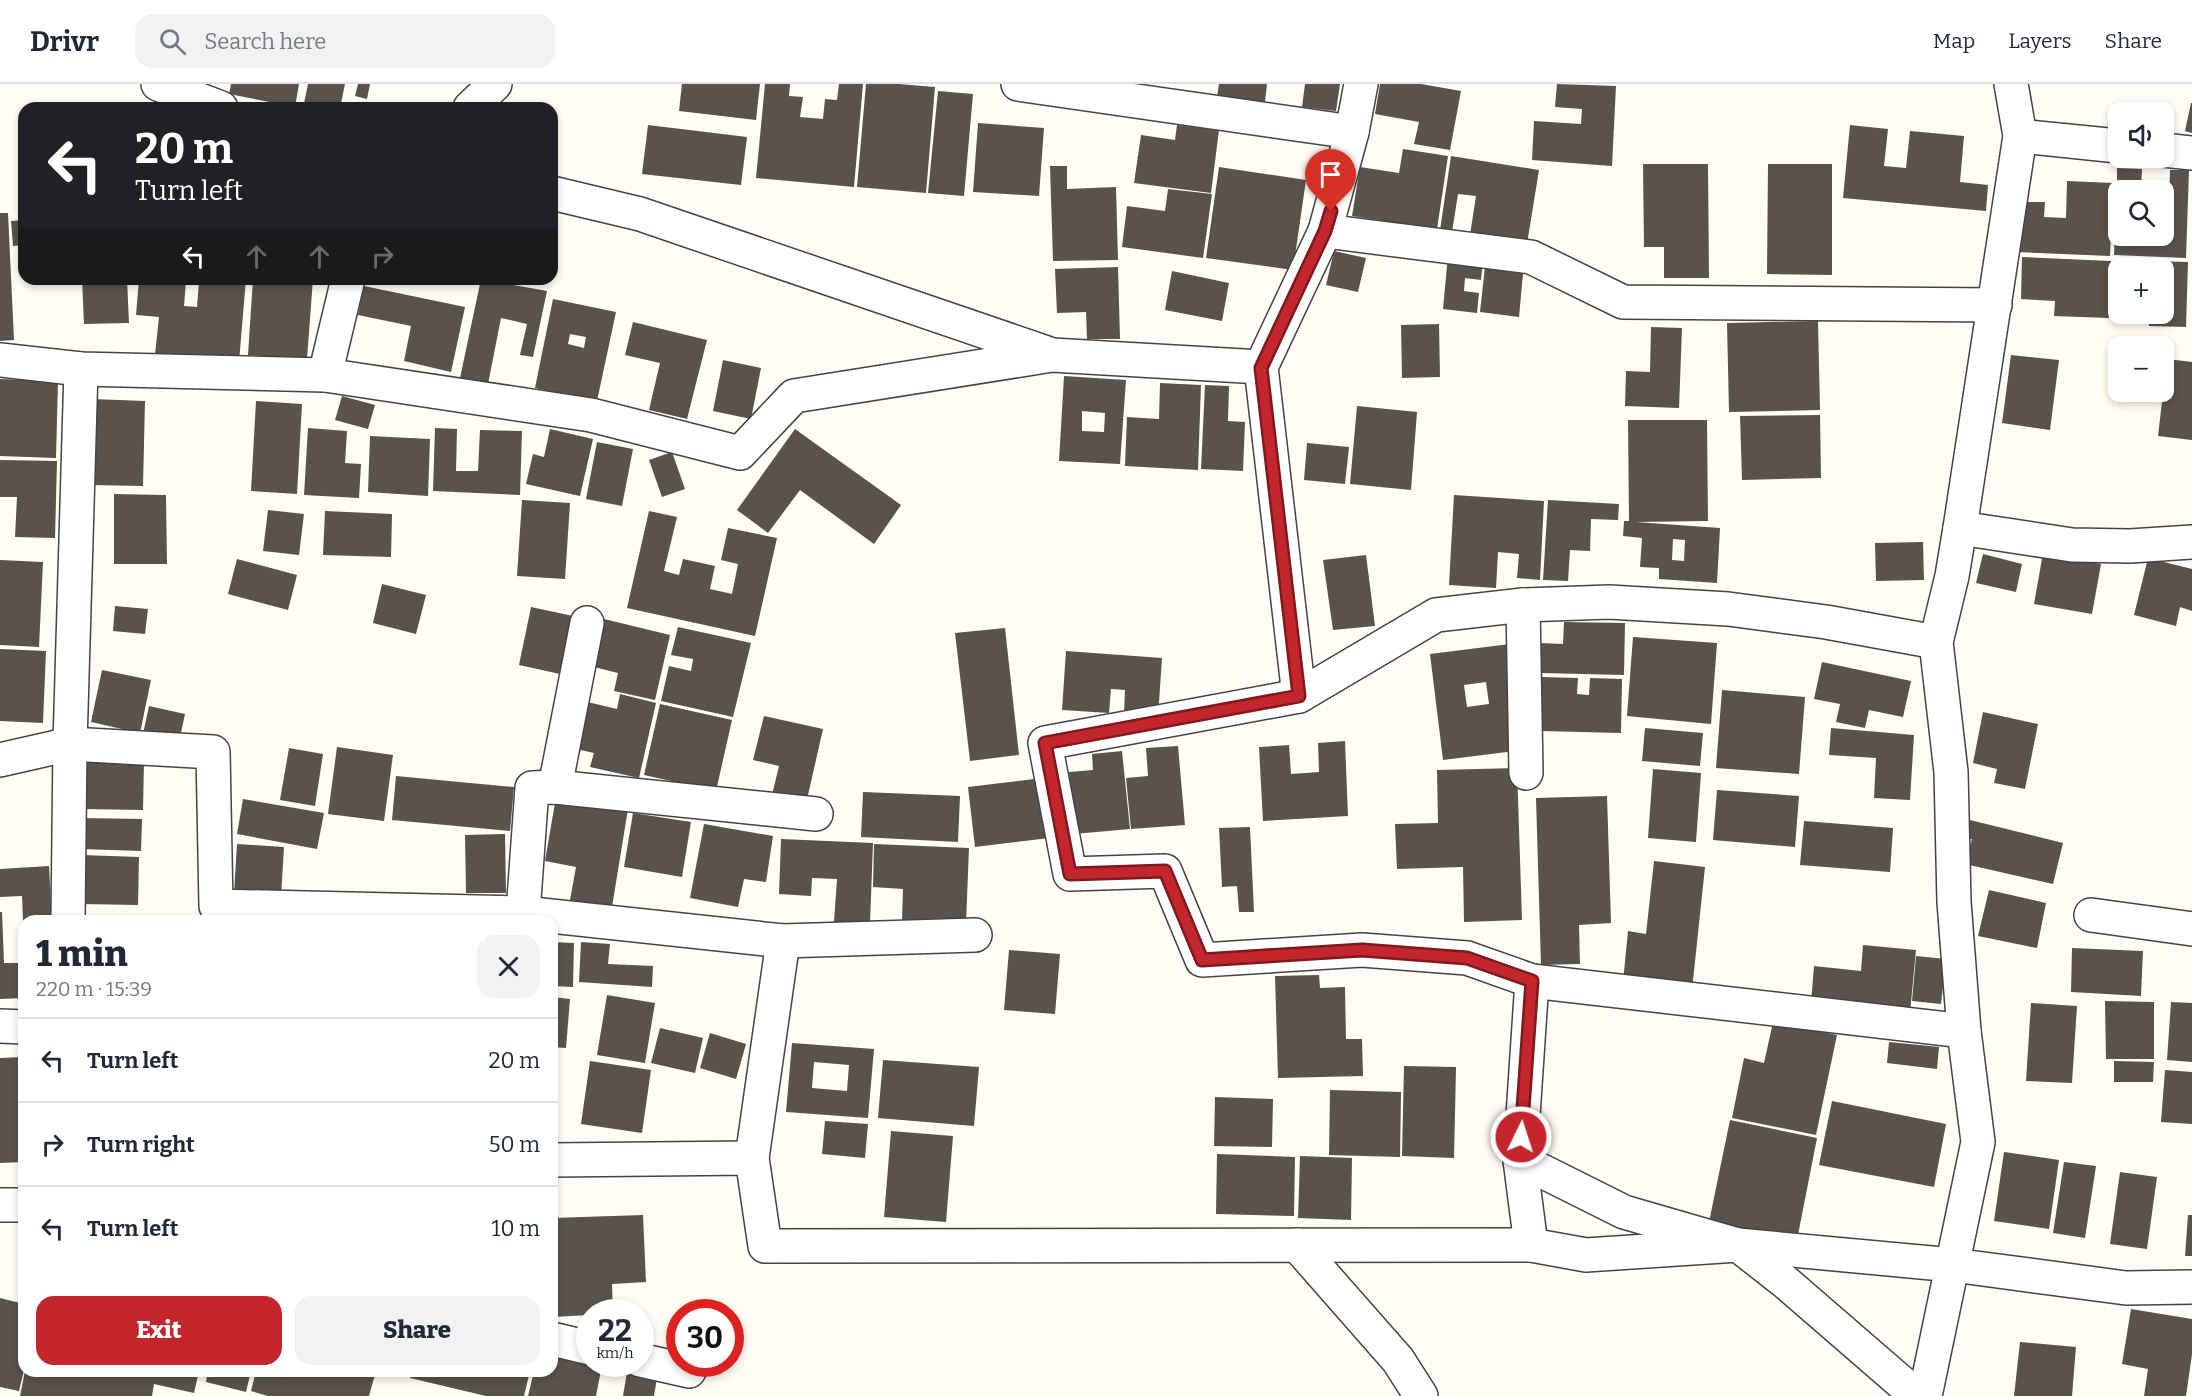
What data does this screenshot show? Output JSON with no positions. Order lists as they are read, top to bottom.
{
  "page": {
    "header": "Drivr",
    "search": "Search here",
    "nav": ["Map", "Layers", "Share"],
    "map_buttons": ["+", "−"],
    "turn": ["20 m", "Turn left"],
    "heading": ["1 min", "220 m · 15:39"],
    "list": [
      {
        "name": "Turn left",
        "value": "20 m"
      },
      {
        "name": "Turn right",
        "value": "50 m"
      },
      {
        "name": "Turn left",
        "value": "10 m"
      }
    ],
    "buttons": ["Exit", "Share"],
    "speed": "22 km/h",
    "limit": "30"
  }
}
